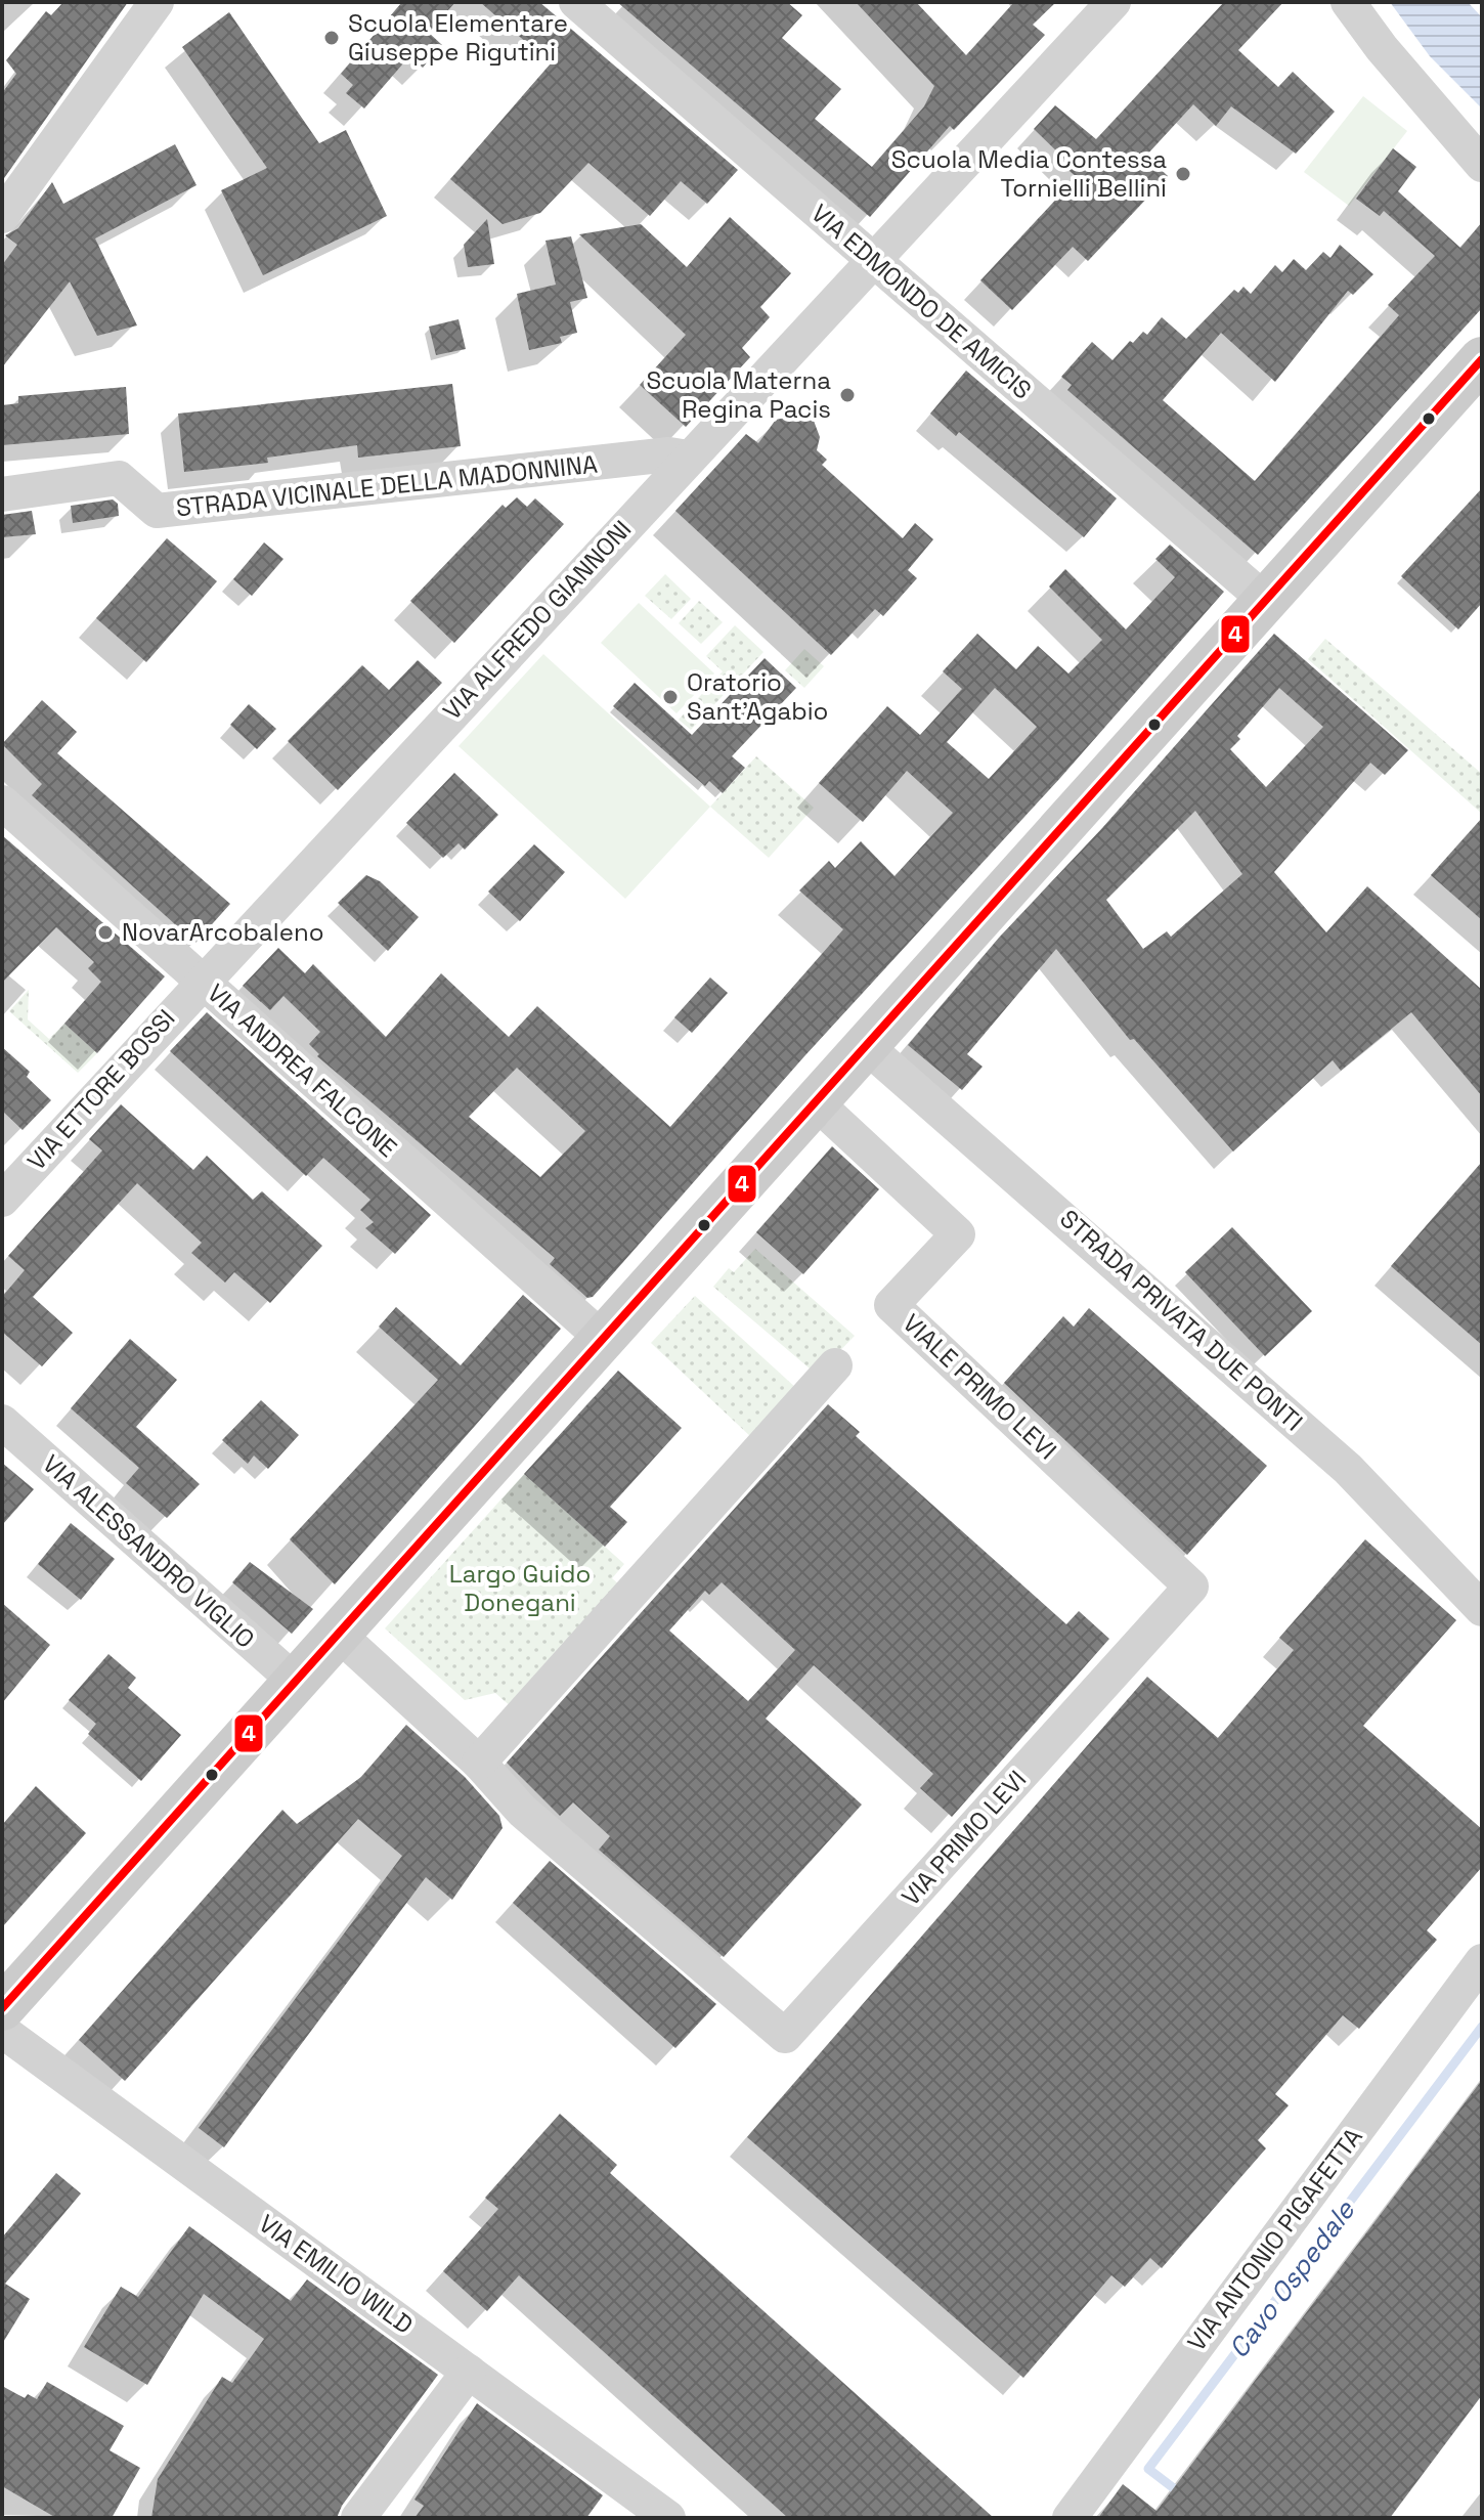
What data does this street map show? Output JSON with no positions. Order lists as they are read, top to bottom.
{
  "streets": {
    "street": [
      "VIA EDMONDO DE AMICIS",
      "STRADA VICINALE DELLA MADONNINA",
      "VIA ALFREDO GIANNONI",
      "VIA ANDREA FALCONE",
      "VIA ETTORE BOSSI",
      "STRADA PRIVATA DUE PONTI",
      "VIALE PRIMO LEVI",
      "VIA ALESSANDRO VIGLIO",
      "VIA PRIMO LEVI",
      "VIA ANTONIO PIGAFETTA",
      "VIA EMILIO WILD"
    ]
  },
  "crossings": [
    ["VIA EDMONDO DE AMICIS", "VIA ALFREDO GIANNONI"],
    ["STRADA VICINALE DELLA MADONNINA", "VIA ALFREDO GIANNONI"],
    ["VIA ALFREDO GIANNONI", "VIA ANDREA FALCONE"],
    ["VIA ALFREDO GIANNONI", "VIA ETTORE BOSSI"],
    ["VIA ANDREA FALCONE", "VIA ETTORE BOSSI"],
    ["VIALE PRIMO LEVI", "VIA PRIMO LEVI"]
  ],
  "water": ["Cavo Ospedale"],
  "parks": ["Largo Guido Donegani"],
  "places": [
    "Scuola Elementare Giuseppe Rigutini",
    "Scuola Media Contessa Tornielli Bellini",
    "Scuola Materna Regina Pacis",
    "Oratorio Sant'Agabio",
    "NovarArcobaleno"
  ],
  "lines": ["transit line 4"]
}
